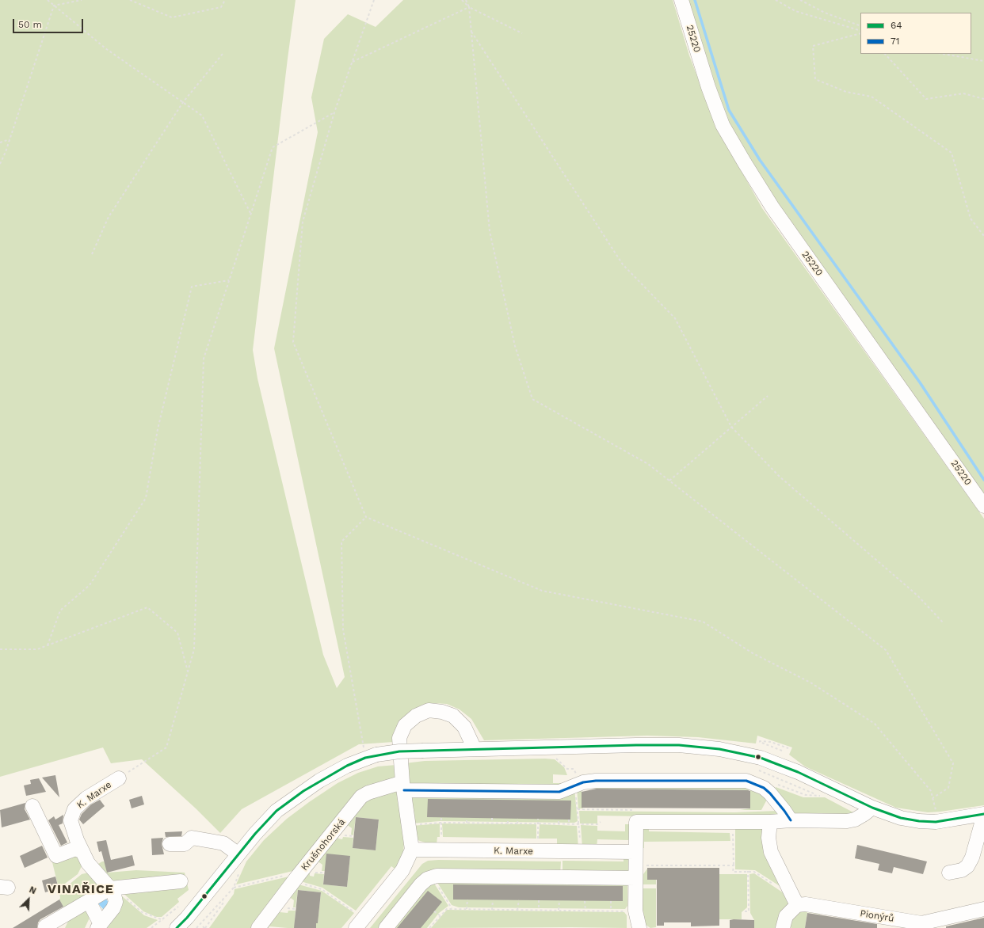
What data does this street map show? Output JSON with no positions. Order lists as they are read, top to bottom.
{
  "streets": {
    "street": [
      "25220",
      "K. Marxe",
      "Krušnohorská",
      "Pionýrů"
    ]
  },
  "districts": ["VINAŘICE"],
  "lines": ["transit line 64", "transit line 71"],
  "legend": ["64", "71"],
  "scale_bar": "50 m",
  "north": "top right"
}
